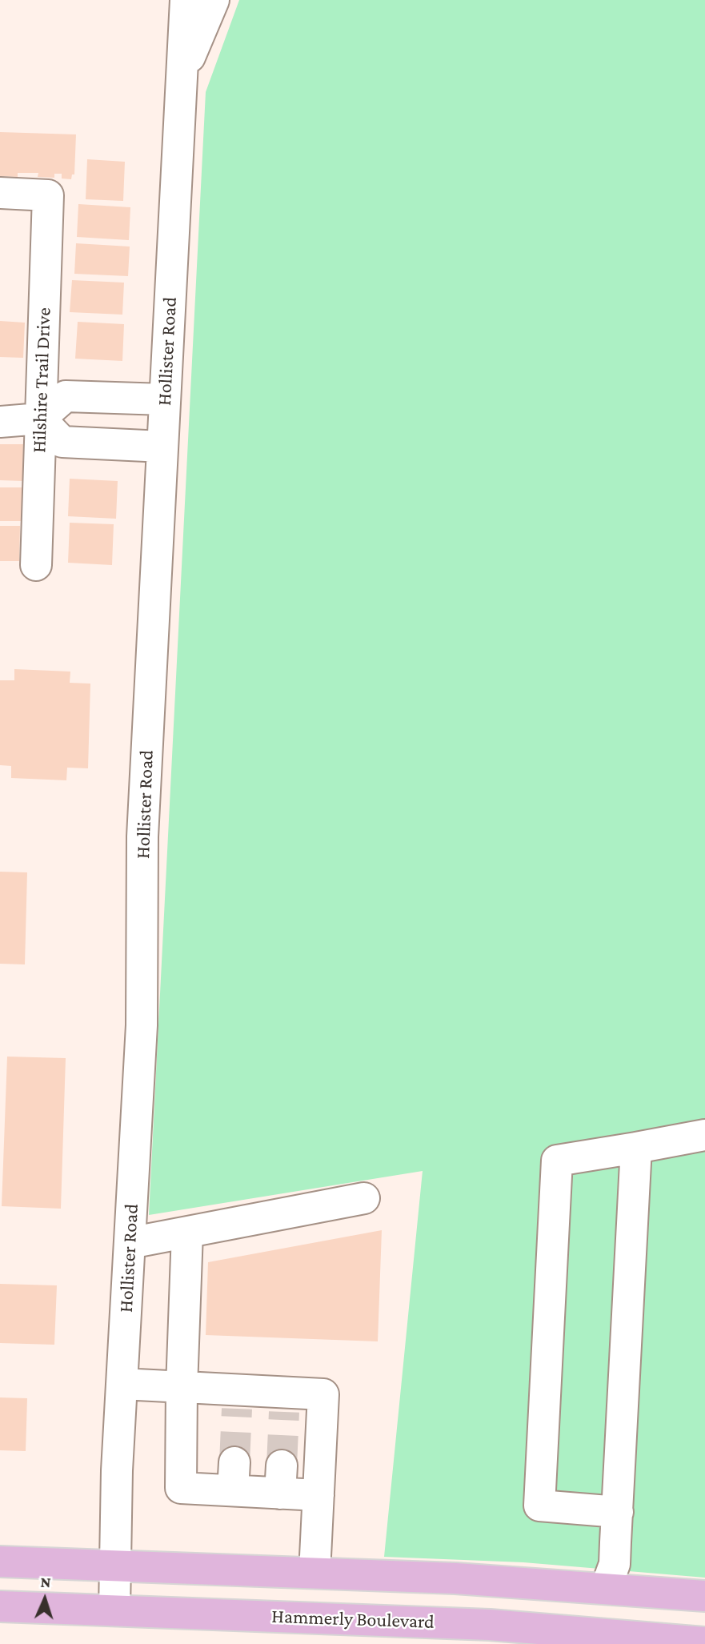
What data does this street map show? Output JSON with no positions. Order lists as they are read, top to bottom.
{
  "streets": {
    "main road": ["Hammerly Boulevard"],
    "street": ["Hollister Road", "Hilshire Trail Drive"]
  },
  "crossings": [
    ["Hollister Road", "Hammerly Boulevard"]
  ],
  "north": "top"
}
